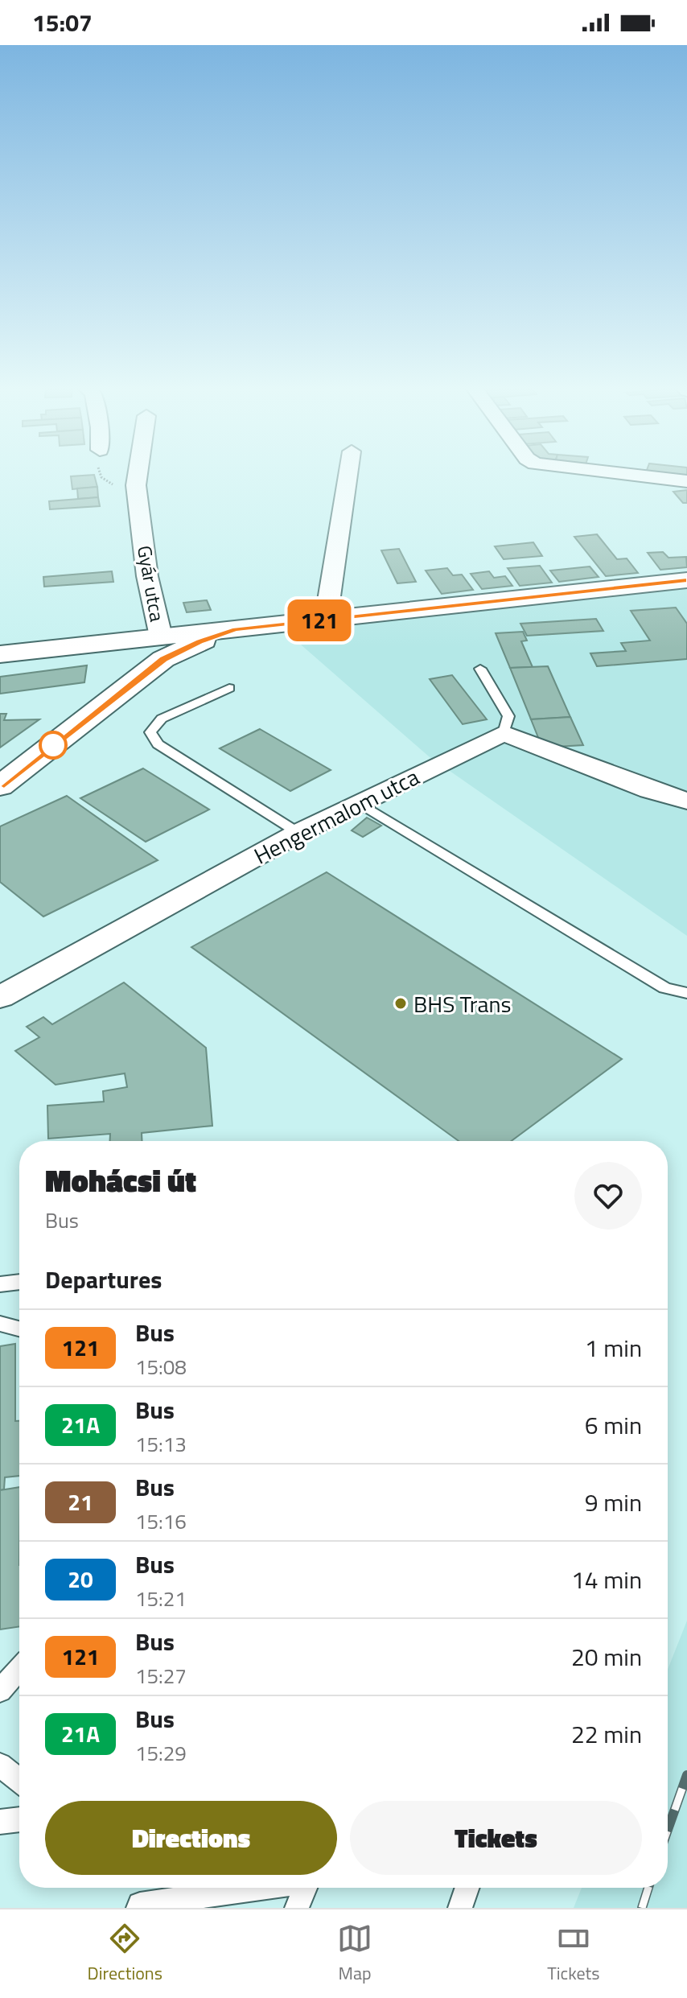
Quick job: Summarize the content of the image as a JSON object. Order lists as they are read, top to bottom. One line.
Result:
{"streets":{"street":["Gyár utca","Hengermalom utca"]},"places":["BHS Trans"],"lines":["bus line 121"],"page":{"status":"15:07","on_map":"121","heading":[["Mohácsi út","Bus"],"Departures"],"list":[{"mark":"121","name":"Bus","note":"15:08","value":"1 min"},{"mark":"21A","name":"Bus","note":"15:13","value":"6 min"},{"mark":"21","name":"Bus","note":"15:16","value":"9 min"},{"mark":"20","name":"Bus","note":"15:21","value":"14 min"},{"mark":"121","name":"Bus","note":"15:27","value":"20 min"},{"mark":"21A","name":"Bus","note":"15:29","value":"22 min"}],"buttons":["Directions","Tickets"],"tabs":["Directions","Map","Tickets"]}}
